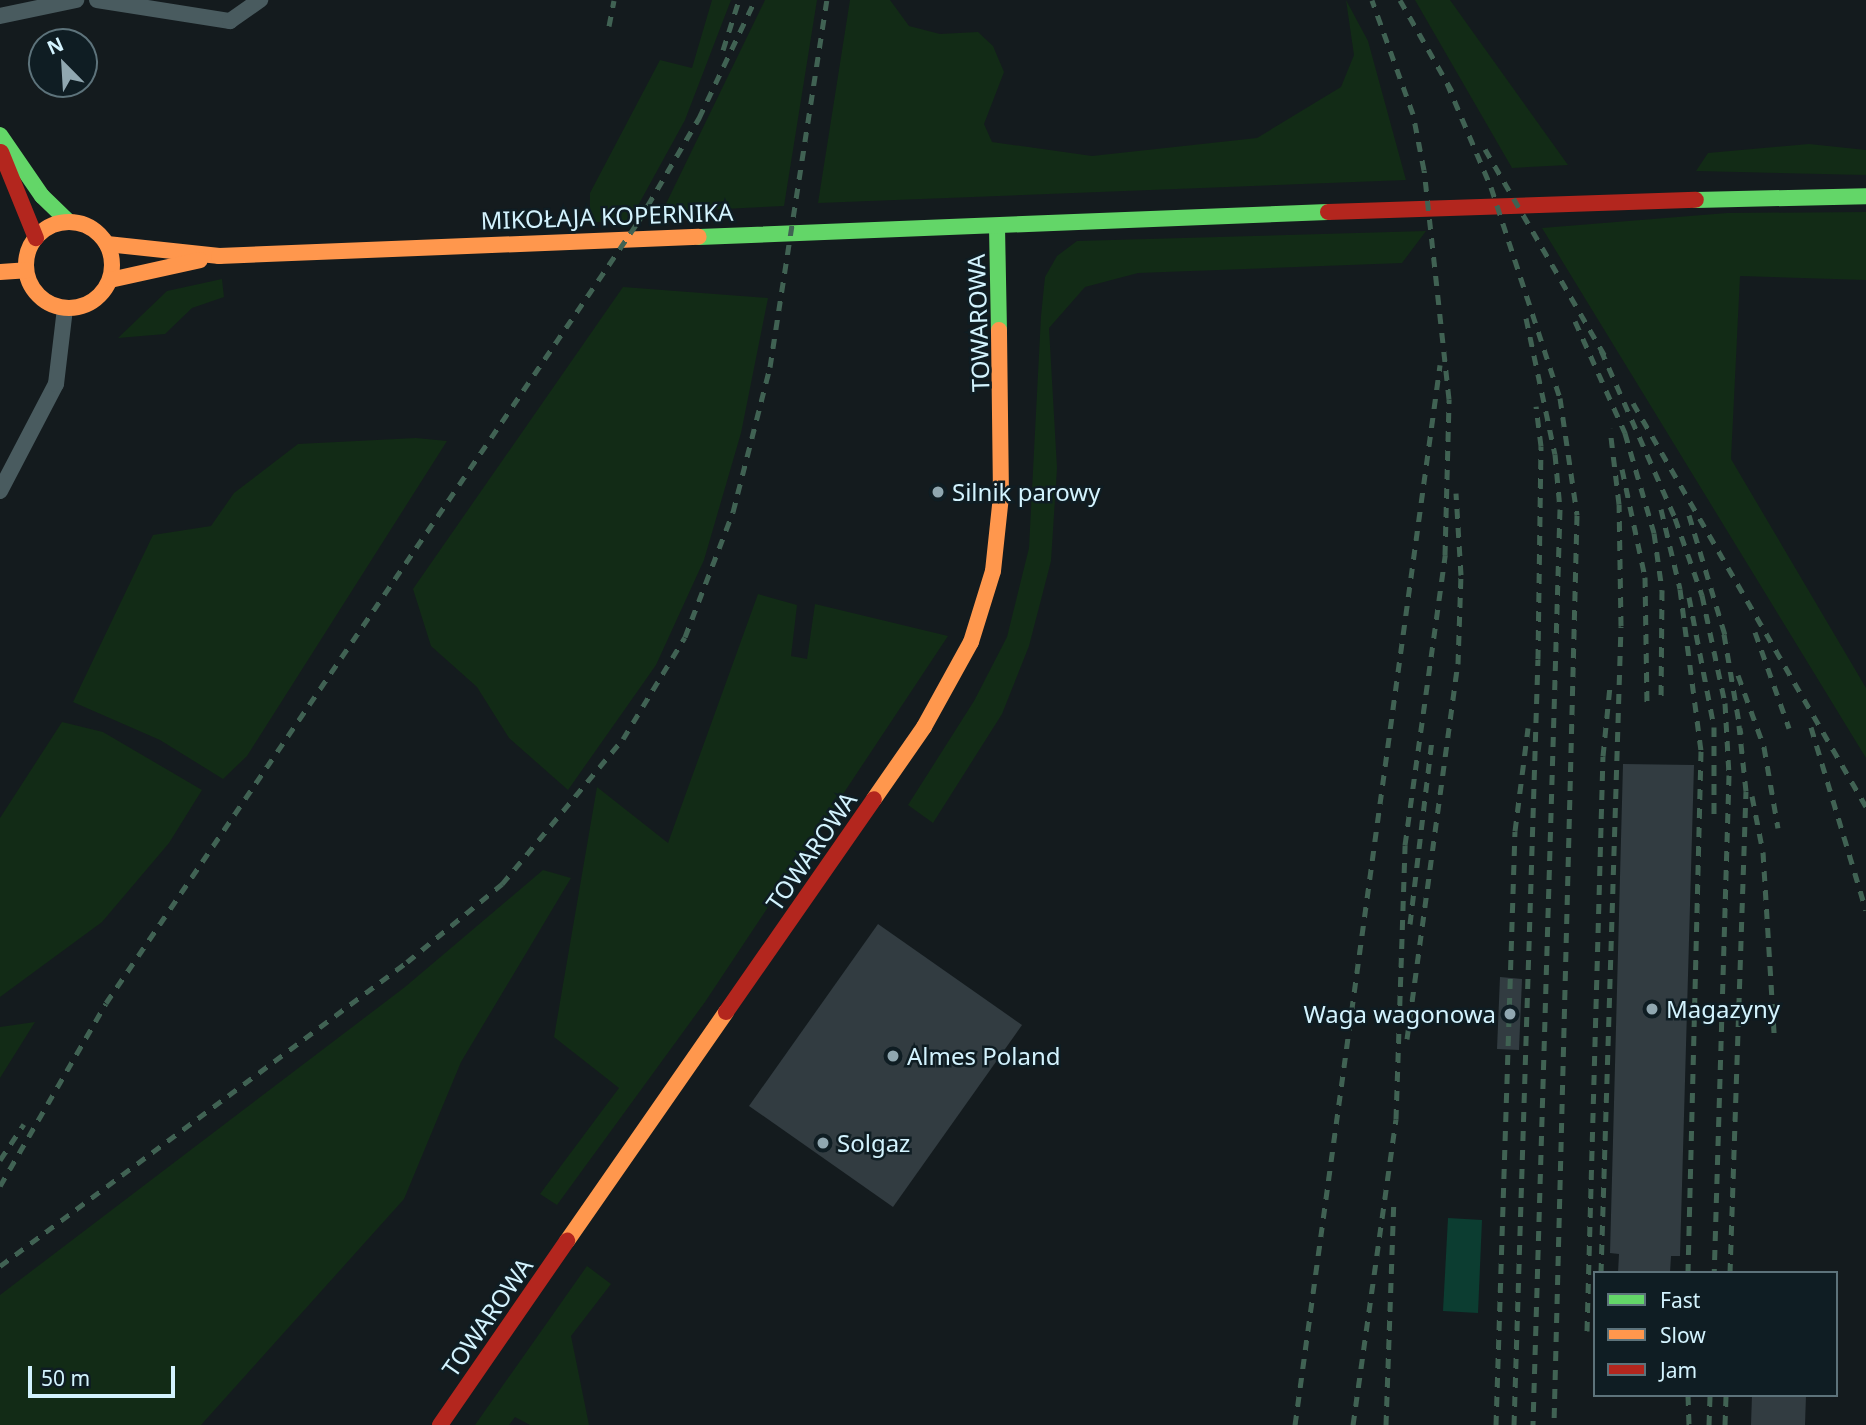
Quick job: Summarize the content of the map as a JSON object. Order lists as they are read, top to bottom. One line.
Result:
{"streets":{"main road":["MIKOŁAJA KOPERNIKA","TOWAROWA"]},"crossings":[["MIKOŁAJA KOPERNIKA","TOWAROWA"]],"places":["Silnik parowy","Magazyny","Waga wagonowa","Almes Poland","Solgaz"],"legend":["Fast","Slow","Jam"],"scale_bar":"50 m","north":"top left"}
